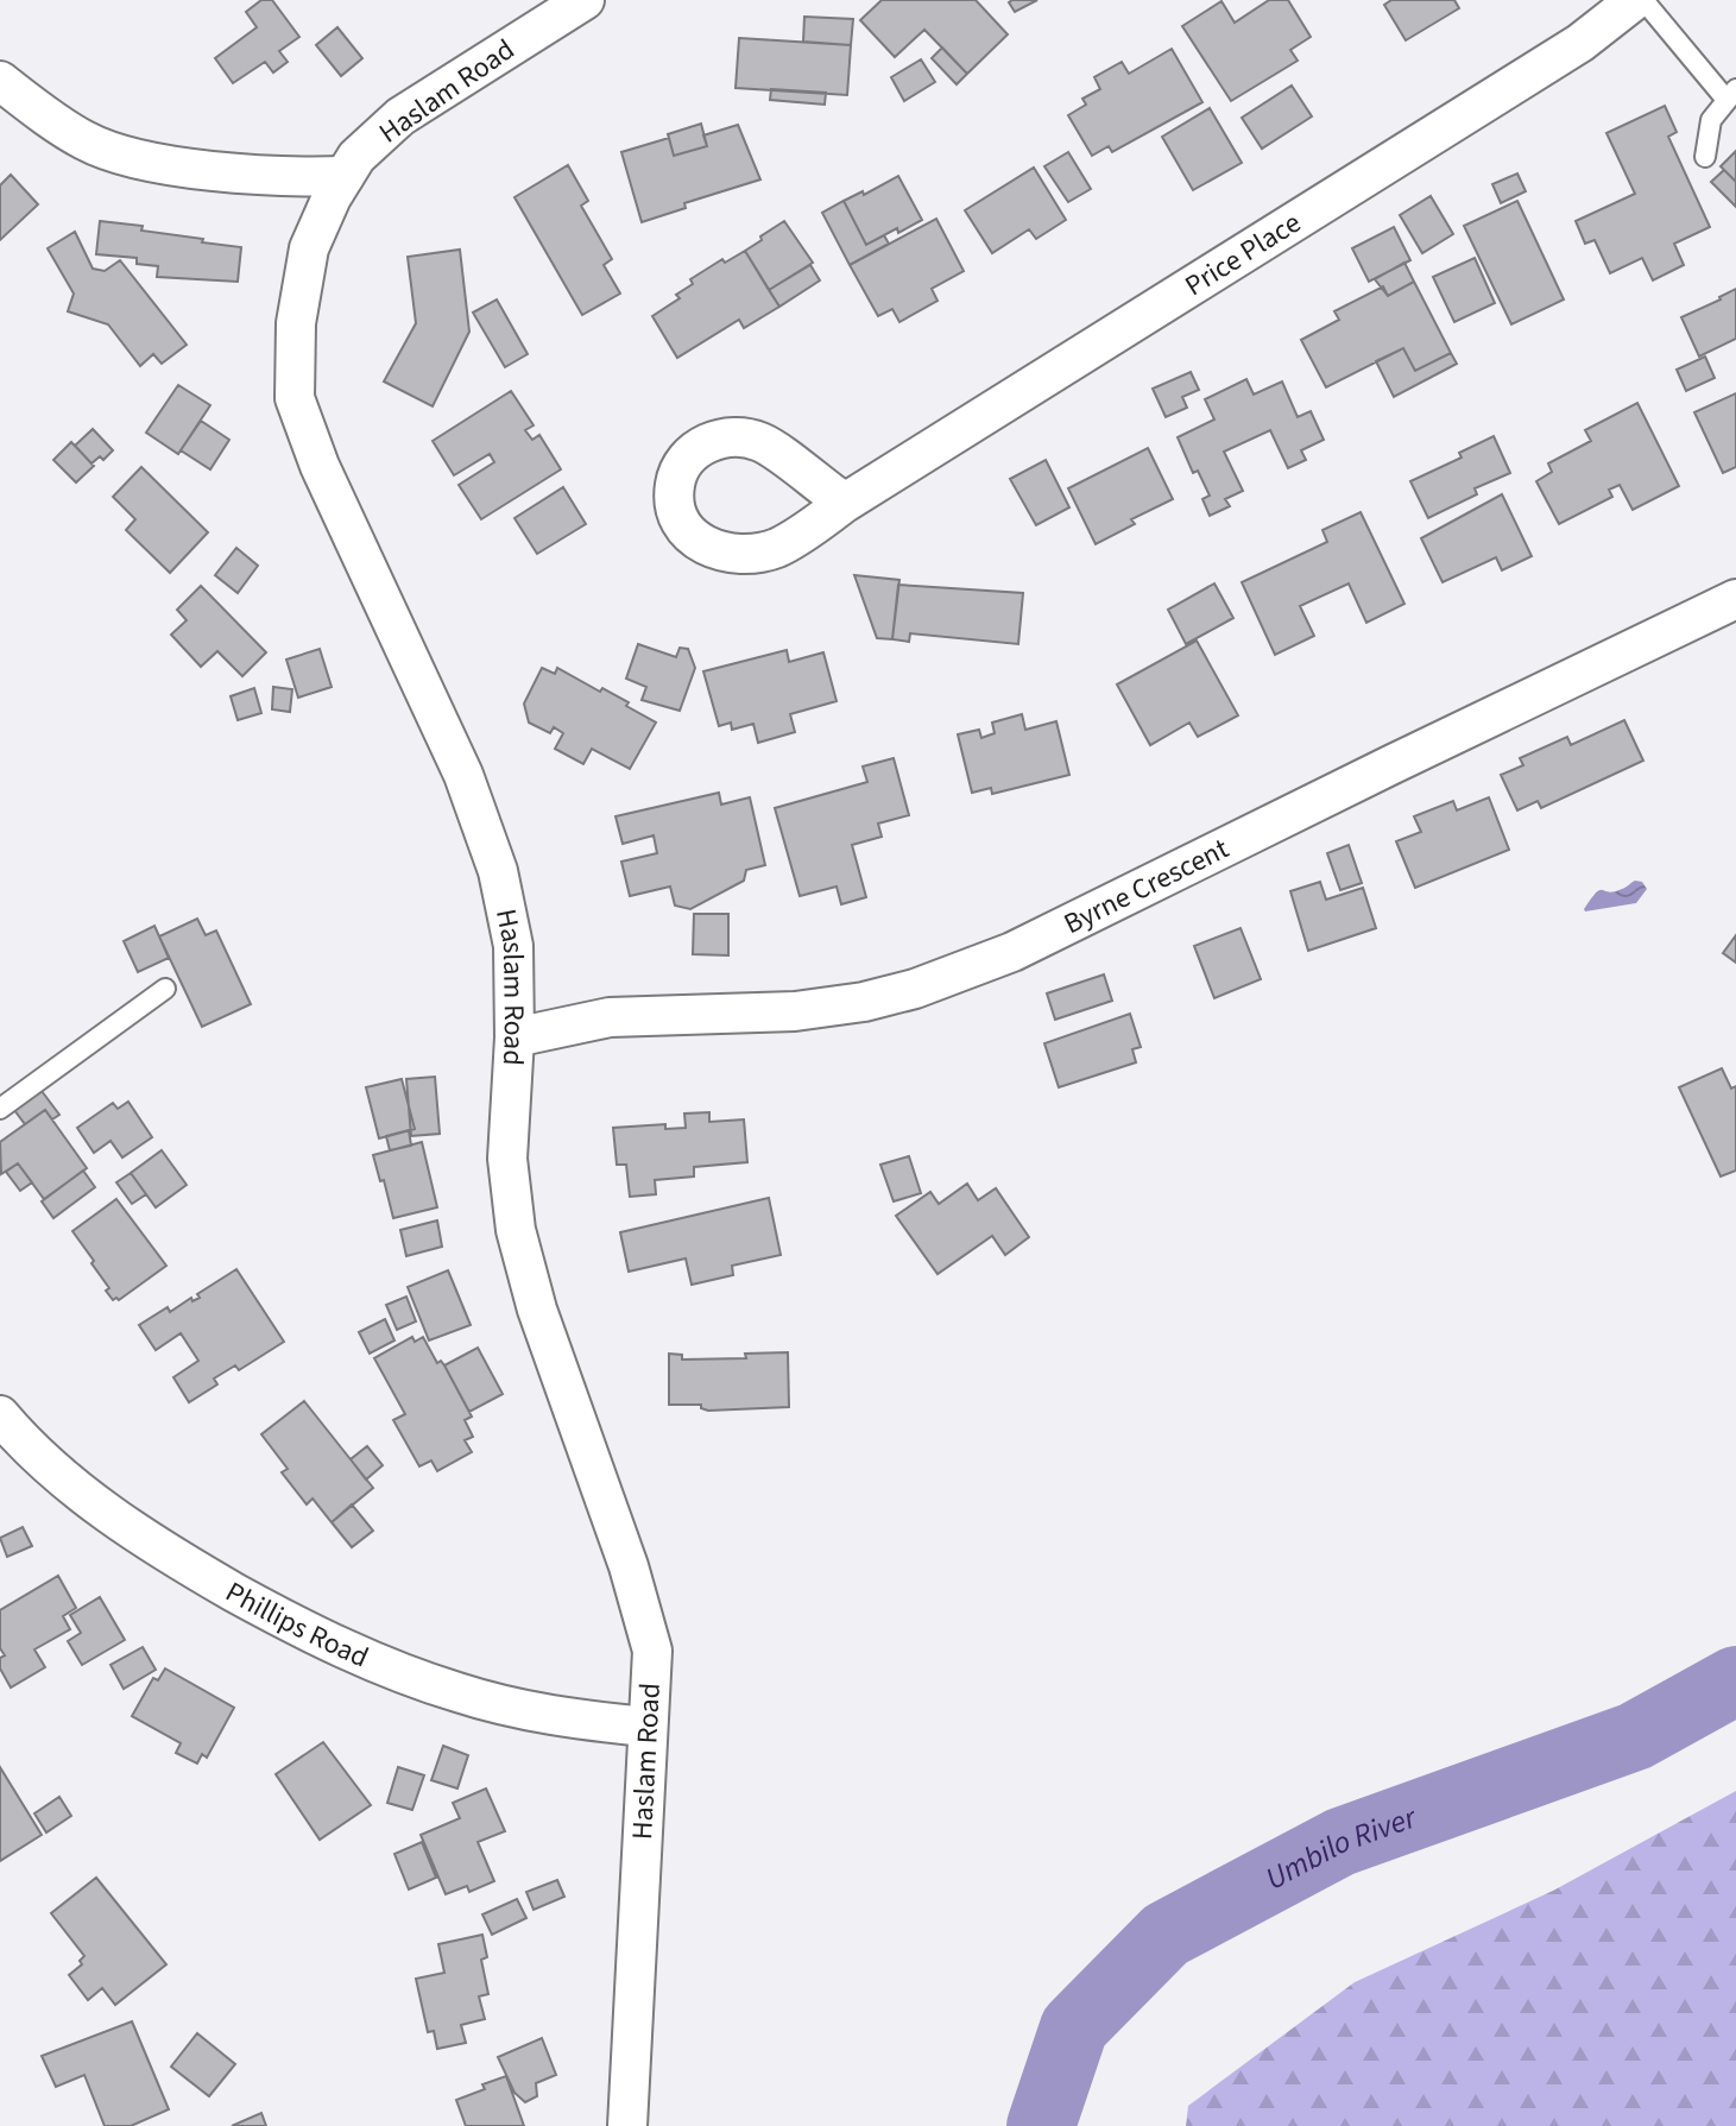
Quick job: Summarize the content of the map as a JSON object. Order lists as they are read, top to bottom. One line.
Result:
{"streets":{"street":["Haslam Road","Price Place","Byrne Crescent","Phillips Road"]},"crossings":[["Haslam Road","Byrne Crescent"],["Haslam Road","Phillips Road"]],"water":["Umbilo River"]}
